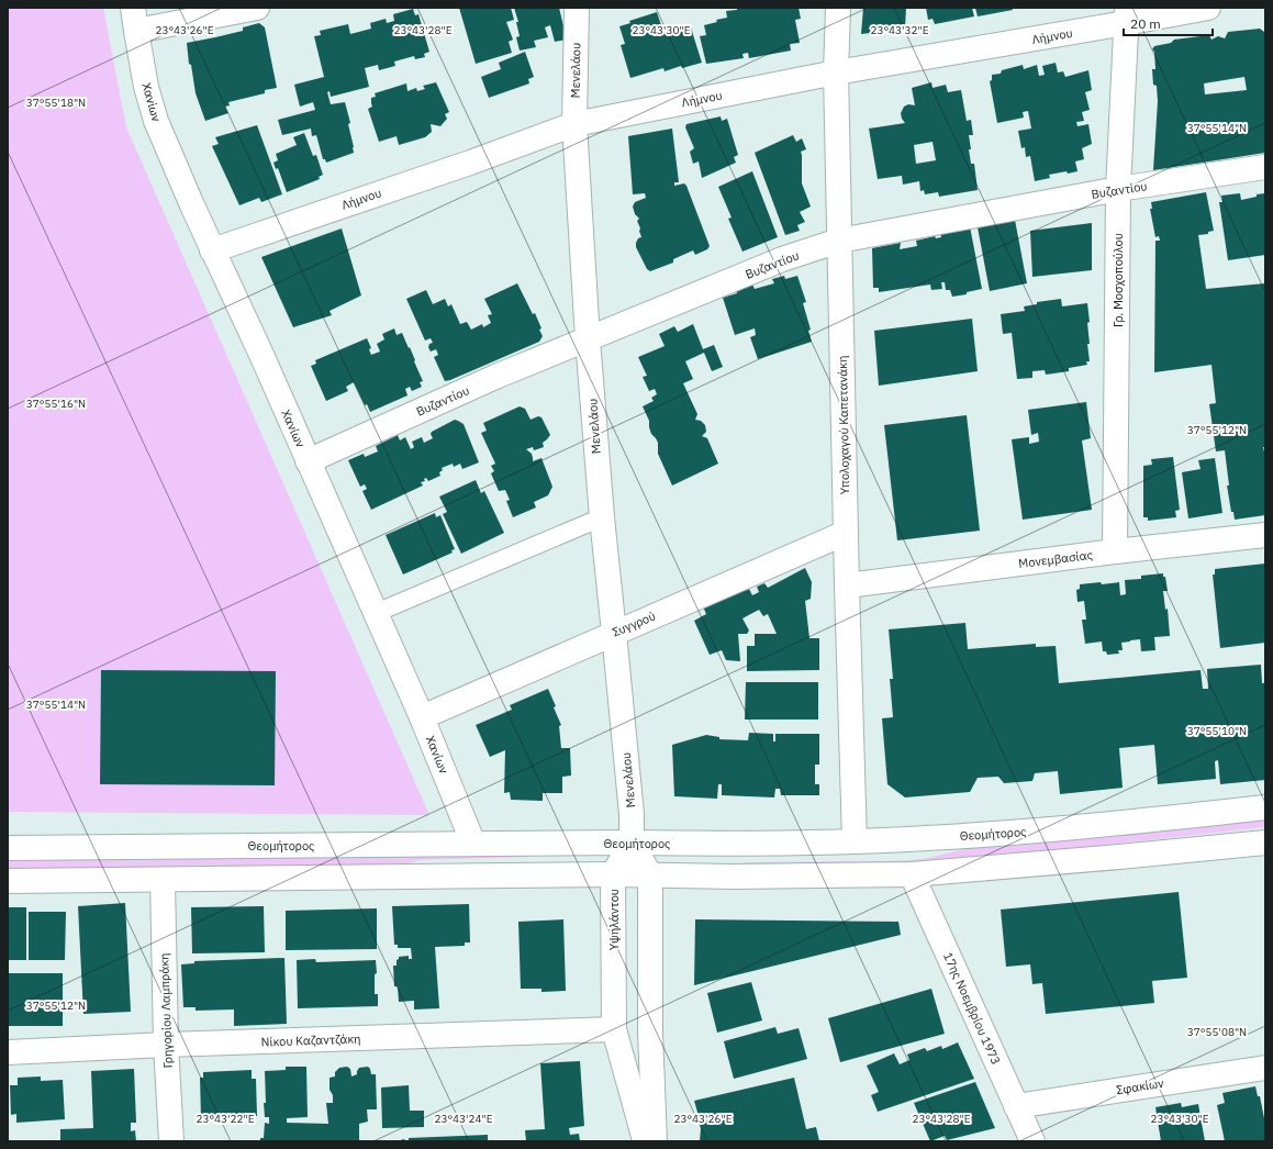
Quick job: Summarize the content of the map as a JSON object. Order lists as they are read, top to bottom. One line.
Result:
{"streets":{"street":["Λήμνου","Μενελάου","Χανίων","Βυζαντίου","Γρ. Μοσχοπούλου","Υπολοχαγού Καπετανάκη","Μονεμβασίας","Συγγρού","Θεομήτορος","Υψηλάντου","17ης Νοεμβρίου 1973","Γρηγορίου Λαμπράκη","Νίκου Καζαντζάκη","Σφακίων"]},"crossings":[["Λήμνου","Μενελάου"],["Λήμνου","Χανίων"],["Λήμνου","Γρ. Μοσχοπούλου"],["Λήμνου","Υπολοχαγού Καπετανάκη"],["Μενελάου","Βυζαντίου"],["Μενελάου","Συγγρού"],["Μενελάου","Θεομήτορος"],["Μενελάου","Υψηλάντου"],["Χανίων","Βυζαντίου"],["Χανίων","Συγγρού"],["Χανίων","Θεομήτορος"],["Βυζαντίου","Γρ. Μοσχοπούλου"],["Βυζαντίου","Υπολοχαγού Καπετανάκη"],["Γρ. Μοσχοπούλου","Μονεμβασίας"],["Υπολοχαγού Καπετανάκη","Μονεμβασίας"],["Υπολοχαγού Καπετανάκη","Συγγρού"],["Υπολοχαγού Καπετανάκη","Θεομήτορος"],["Θεομήτορος","Υψηλάντου"],["Υψηλάντου","Νίκου Καζαντζάκη"],["17ης Νοεμβρίου 1973","Σφακίων"],["Γρηγορίου Λαμπράκη","Νίκου Καζαντζάκη"]],"scale_bar":"20 m","coordinates":["23°43'26\"E","23°43'28\"E","23°43'30\"E","23°43'32\"E","37°55'18\"N","37°55'14\"N","37°55'16\"N","37°55'12\"N","37°55'10\"N","37°55'08\"N","23°43'22\"E","23°43'24\"E"]}
